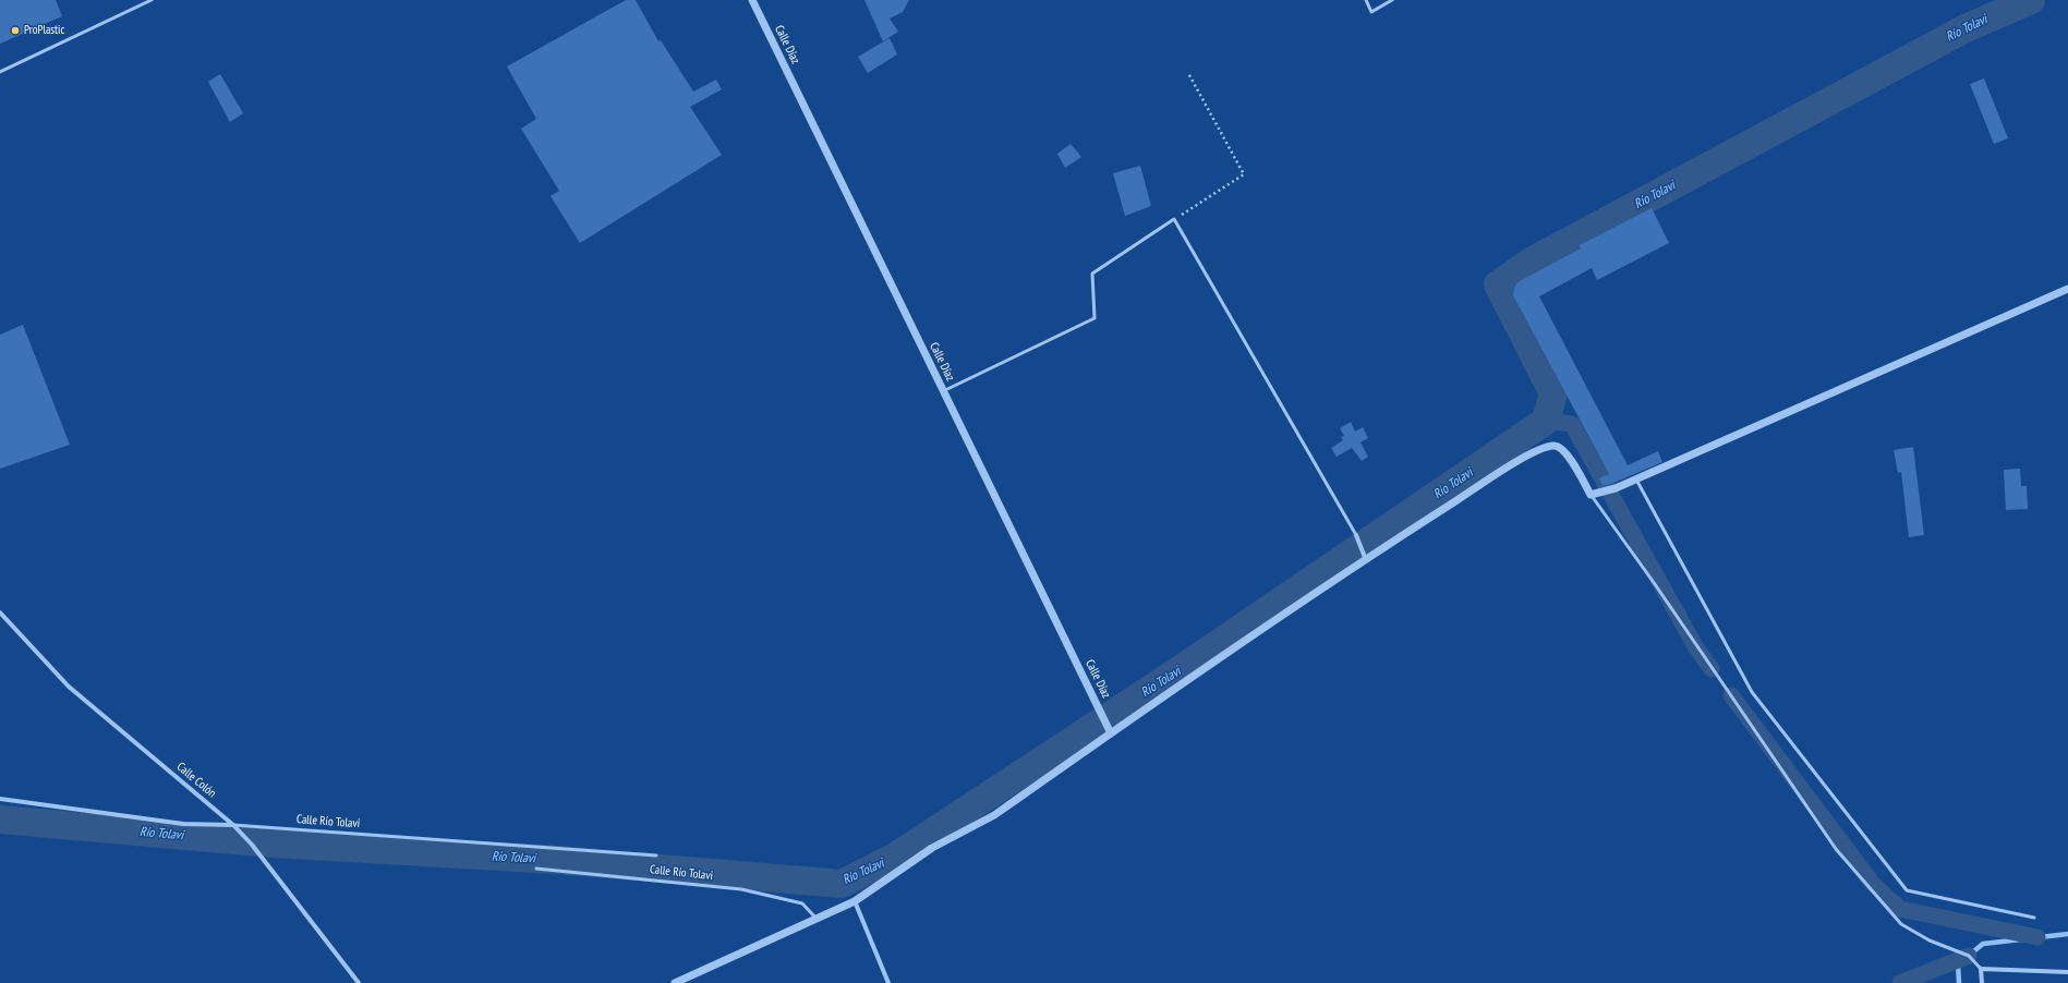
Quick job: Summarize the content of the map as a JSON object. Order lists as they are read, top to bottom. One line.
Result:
{"streets":{"street":["Calle Díaz","Calle Colón","Calle Río Tolavi"]},"crossings":[["Calle Colón","Calle Río Tolavi"]],"water":["Río Tolavi"],"places":["ProPlastic"]}
